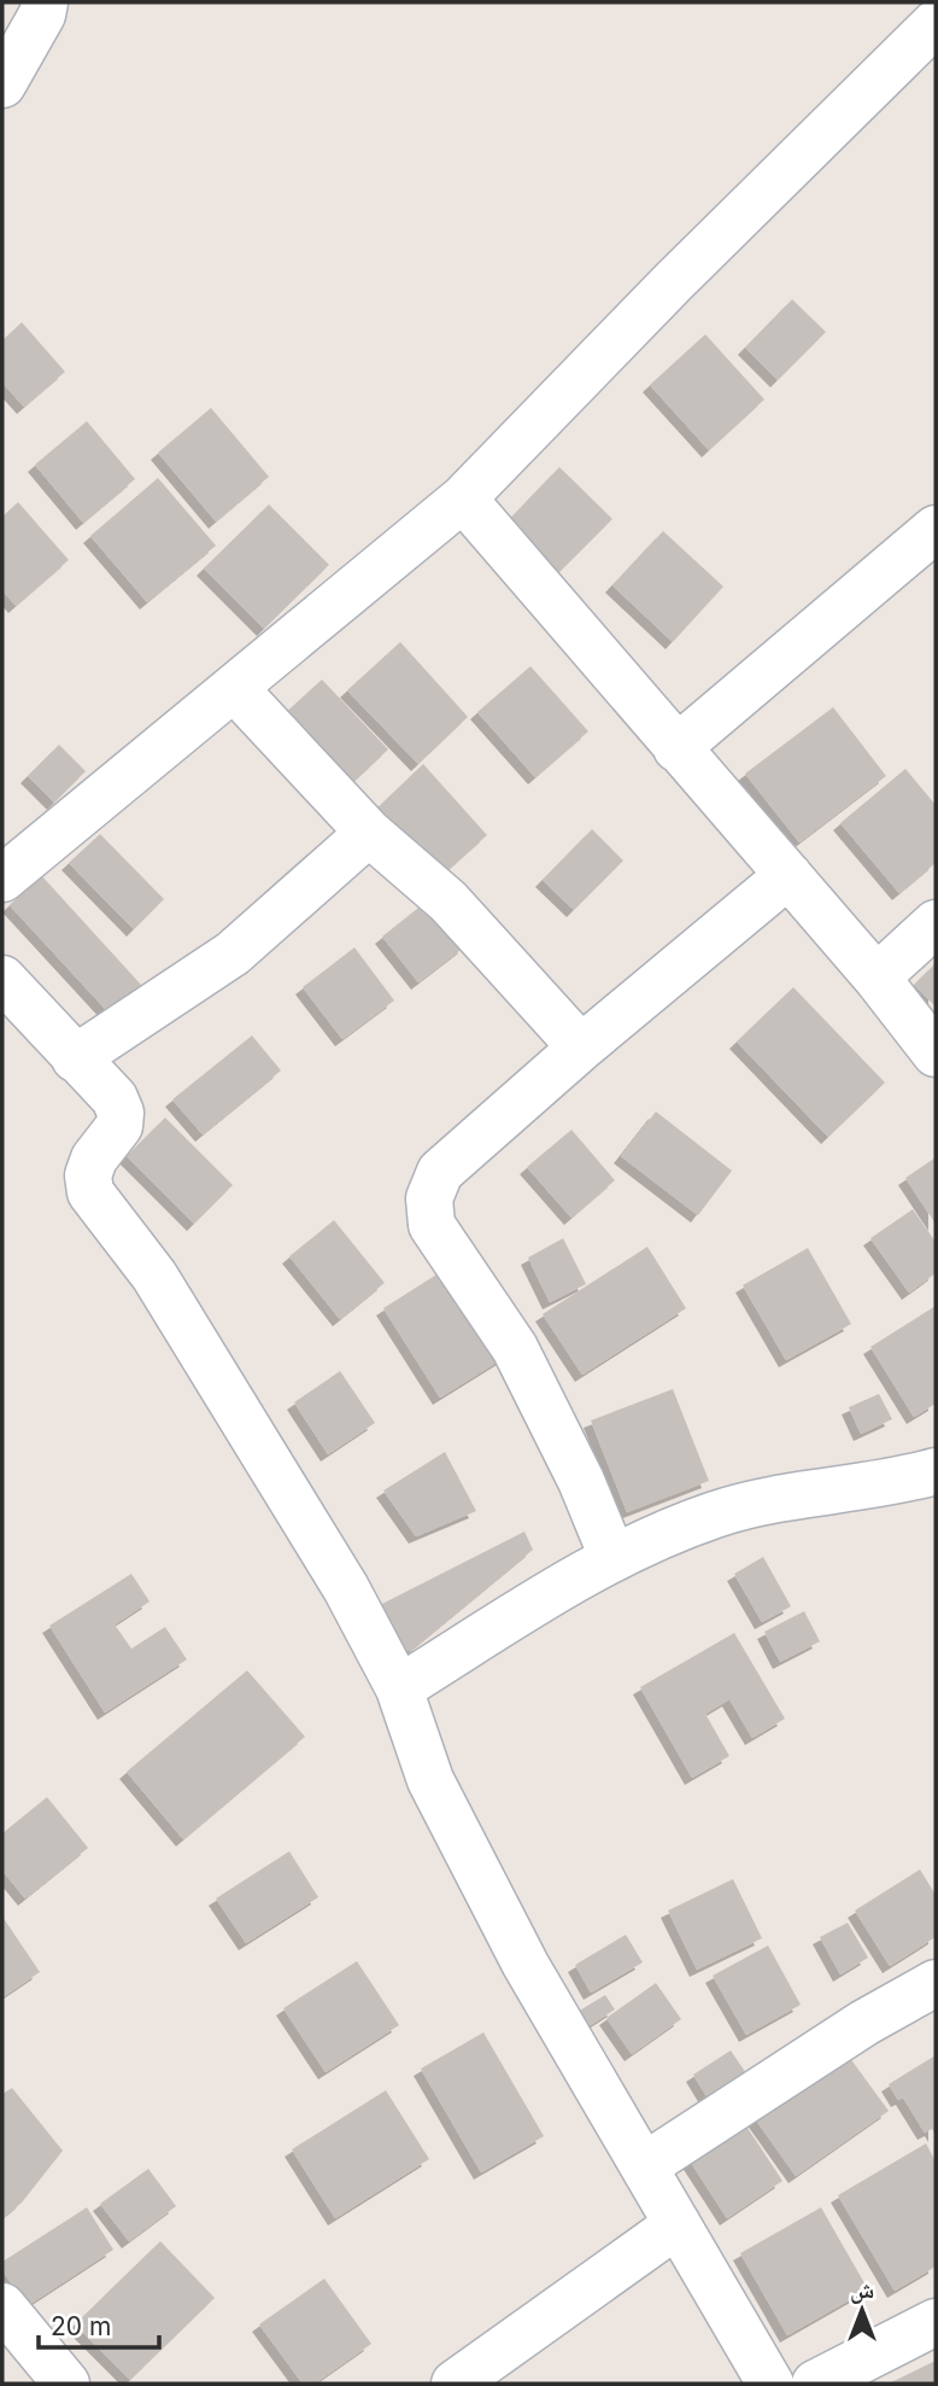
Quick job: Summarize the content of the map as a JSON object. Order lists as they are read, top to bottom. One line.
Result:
{"scale_bar":"20 m","north":"top"}
